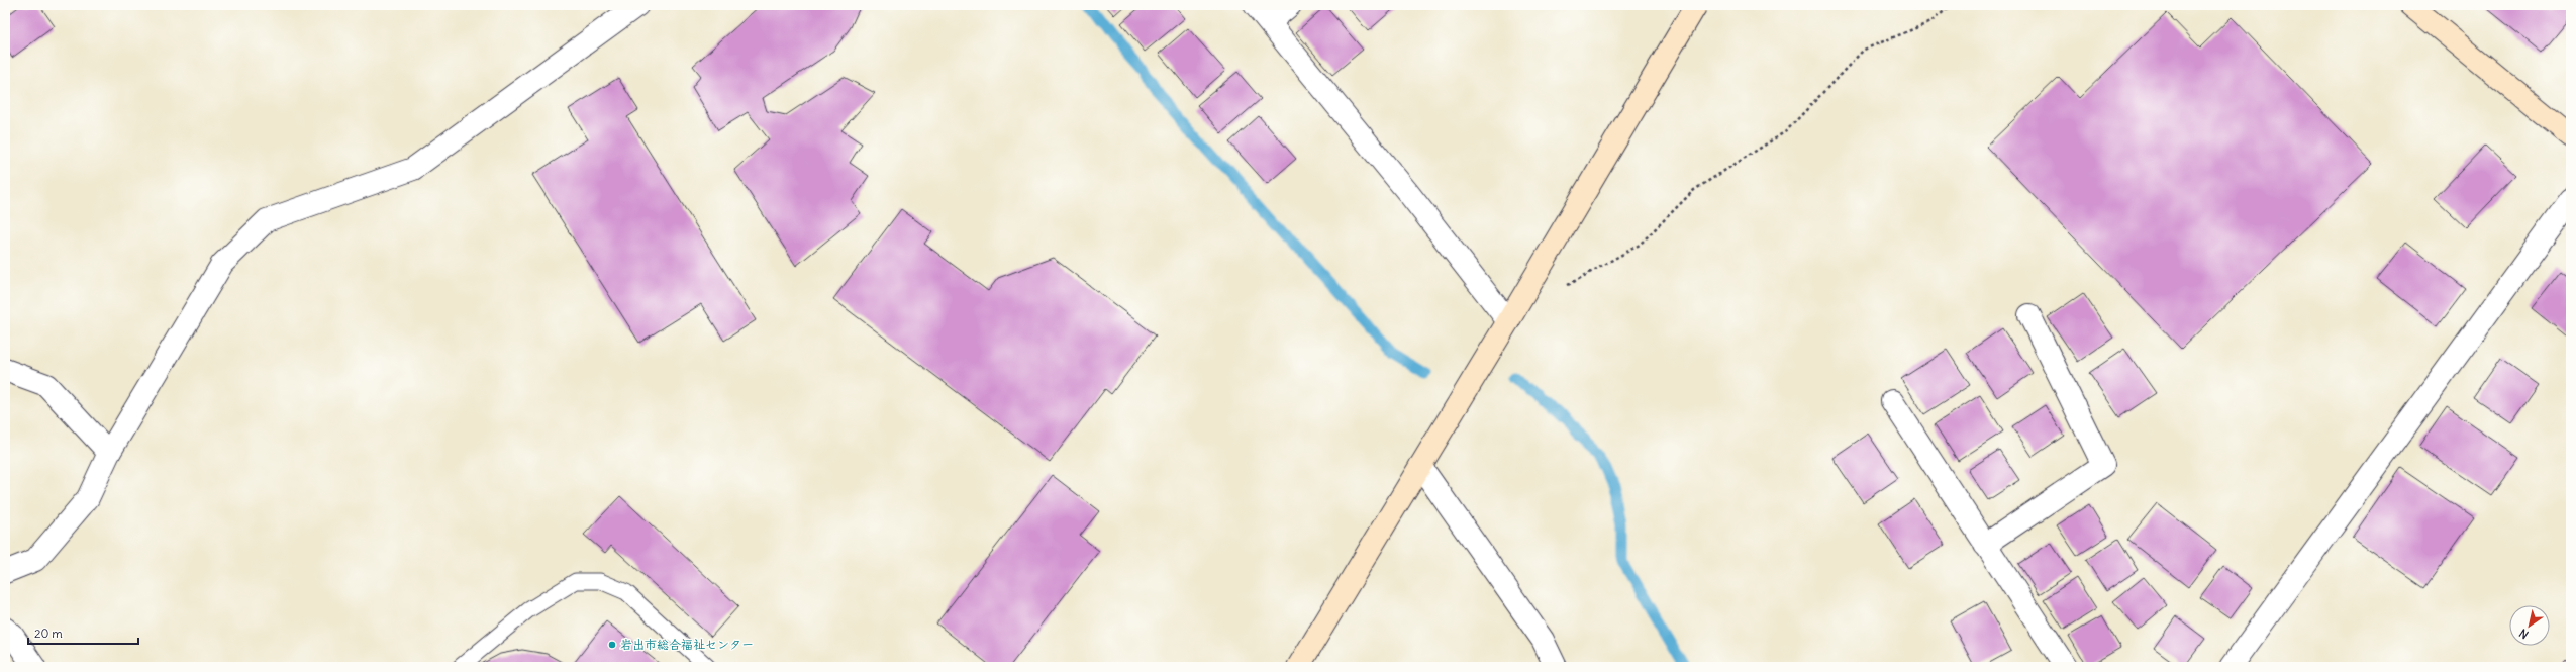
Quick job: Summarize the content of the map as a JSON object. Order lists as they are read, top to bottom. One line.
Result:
{"places":["岩出市総合福祉センター"],"scale_bar":"20 m","north":"bottom left"}
